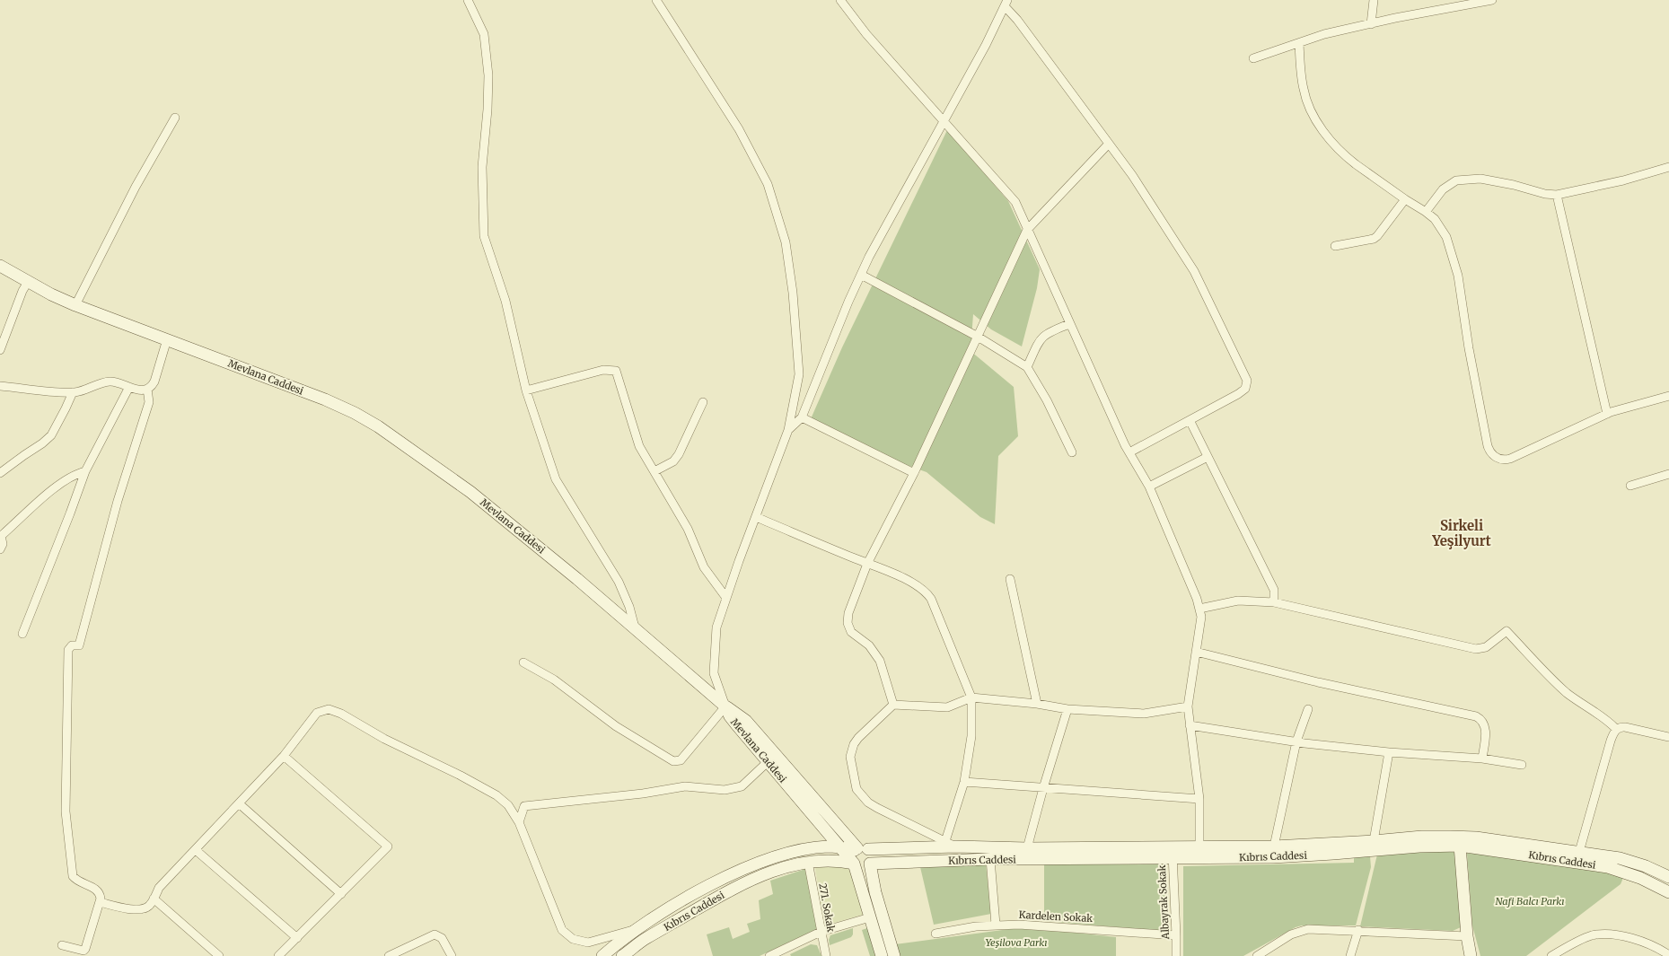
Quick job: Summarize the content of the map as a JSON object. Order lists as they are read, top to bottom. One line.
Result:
{"streets":{"main road":["Mevlana Caddesi","Kıbrıs Caddesi"],"street":["Albayrak Sokak","271. Sokak","Kardelen Sokak"]},"crossings":[["Mevlana Caddesi","Kıbrıs Caddesi"],["Kıbrıs Caddesi","Albayrak Sokak"],["Kıbrıs Caddesi","271. Sokak"],["Albayrak Sokak","Kardelen Sokak"]],"districts":["Sirkeli Yeşilyurt"],"parks":["Nafi Balcı Parkı","Yeşilova Parkı"]}
